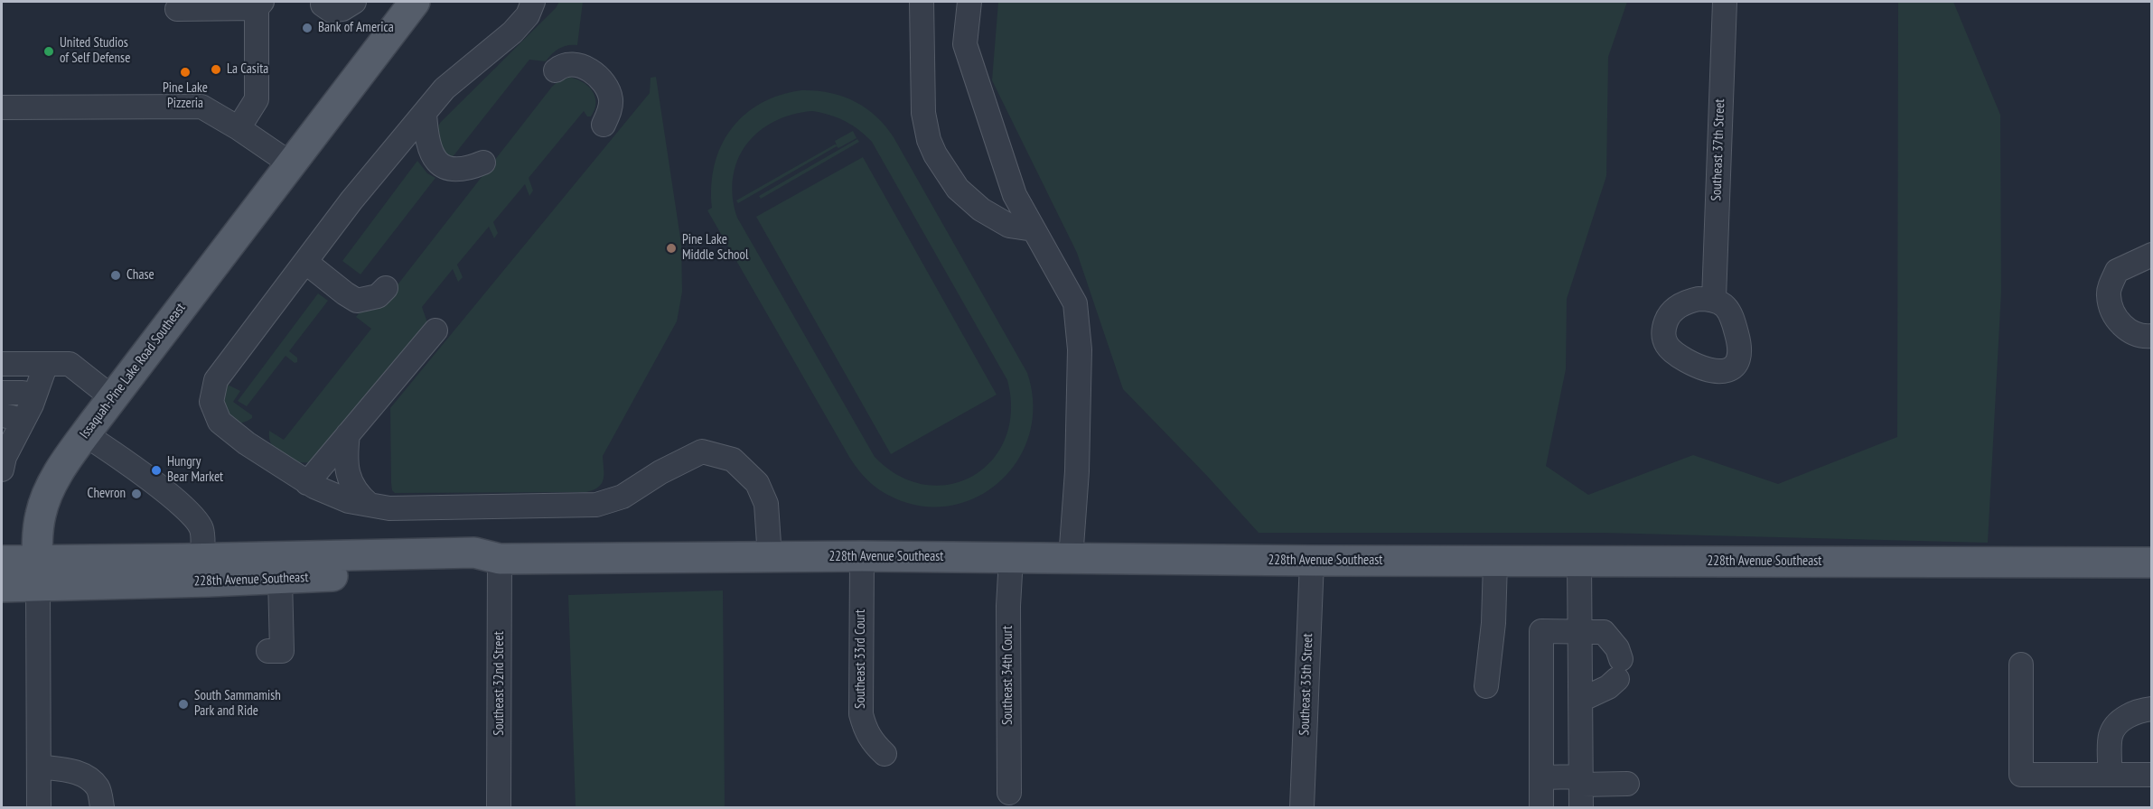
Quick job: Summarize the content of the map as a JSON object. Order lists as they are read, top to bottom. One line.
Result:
{"streets":{"main road":["Issaquah-Pine Lake Road Southeast","228th Avenue Southeast"],"street":["Southeast 37th Street","Southeast 33rd Court","Southeast 34th Court","Southeast 32nd Street","Southeast 35th Street"]},"crossings":[["Issaquah-Pine Lake Road Southeast","228th Avenue Southeast"],["228th Avenue Southeast","Southeast 33rd Court"],["228th Avenue Southeast","Southeast 34th Court"],["228th Avenue Southeast","Southeast 32nd Street"],["228th Avenue Southeast","Southeast 35th Street"]],"places":["Bank of America","United Studios of Self Defense","La Casita","Pine Lake Pizzeria","Pine Lake Middle School","Chase","Hungry Bear Market","Chevron","South Sammamish Park and Ride"]}
